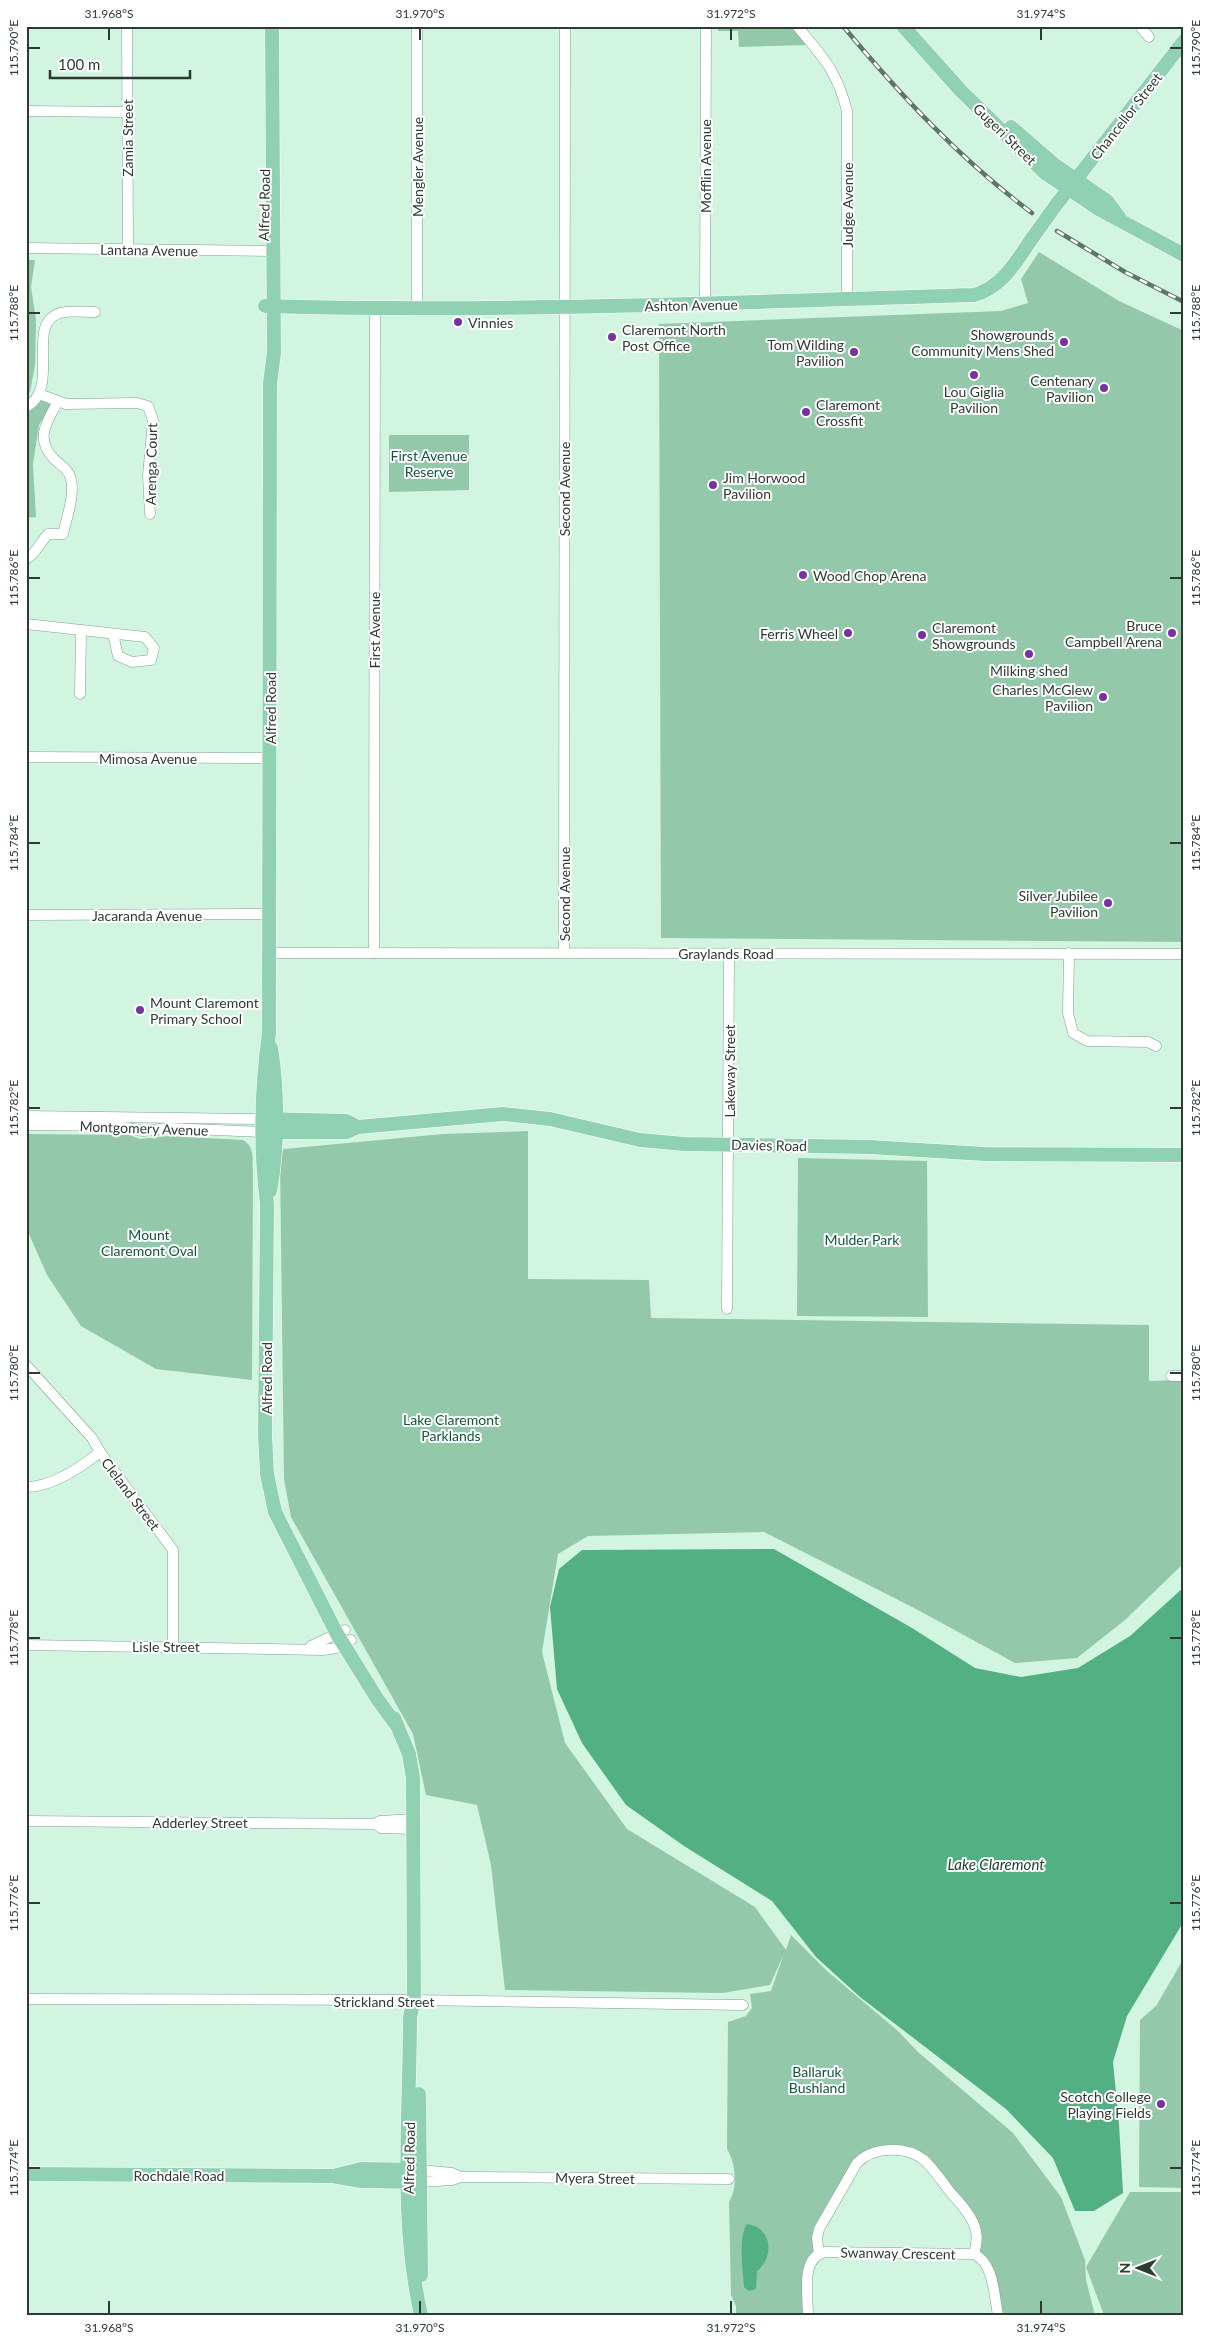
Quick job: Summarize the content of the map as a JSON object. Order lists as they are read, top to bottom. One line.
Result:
{"streets":{"main road":["Chancellor Street","Gugeri Street","Alfred Road","Ashton Avenue","Davies Road","Rochdale Road"],"street":["Zamia Street","Mofflin Avenue","Mengler Avenue","Judge Avenue","Lantana Avenue","Arenga Court","Second Avenue","First Avenue","Mimosa Avenue","Jacaranda Avenue","Graylands Road","Lakeway Street","Montgomery Avenue","Cleland Street","Lisle Street","Adderley Street","Strickland Street","Myera Street","Swanway Crescent"]},"crossings":[["Chancellor Street","Gugeri Street"],["Chancellor Street","Ashton Avenue"],["Gugeri Street","Ashton Avenue"],["Zamia Street","Lantana Avenue"],["Mofflin Avenue","Ashton Avenue"],["Mengler Avenue","Ashton Avenue"],["Alfred Road","Lantana Avenue"],["Alfred Road","Ashton Avenue"],["Alfred Road","Mimosa Avenue"],["Alfred Road","Jacaranda Avenue"],["Alfred Road","Graylands Road"],["Alfred Road","Montgomery Avenue"],["Alfred Road","Davies Road"],["Alfred Road","Lisle Street"],["Alfred Road","Adderley Street"],["Alfred Road","Strickland Street"],["Alfred Road","Rochdale Road"],["Alfred Road","Myera Street"],["Judge Avenue","Ashton Avenue"],["Ashton Avenue","Second Avenue"],["Ashton Avenue","First Avenue"],["Second Avenue","Graylands Road"],["First Avenue","Graylands Road"],["Graylands Road","Lakeway Street"],["Lakeway Street","Davies Road"],["Montgomery Avenue","Davies Road"],["Cleland Street","Lisle Street"],["Rochdale Road","Myera Street"]],"water":["Lake Claremont"],"parks":["First Avenue Reserve","Mount Claremont Oval","Mulder Park","Lake Claremont Parklands","Ballaruk Bushland"],"places":["Vinnies","Claremont North Post Office","Showgrounds Community Mens Shed","Tom Wilding Pavilion","Lou Giglia Pavilion","Centenary Pavilion","Claremont Crossfit","Jim Horwood Pavilion","Wood Chop Arena","Ferris Wheel","Bruce Campbell Arena","Claremont Showgrounds","Milking shed","Charles McGlew Pavilion","Silver Jubilee Pavilion","Mount Claremont Primary School","Scotch College Playing Fields"],"scale_bar":"100 m","north":"left","coordinates":["31.968°S","31.970°S","31.972°S","31.974°S","115.790°E","115.788°E","115.786°E","115.784°E","115.782°E","115.780°E","115.778°E","115.776°E","115.774°E"]}
